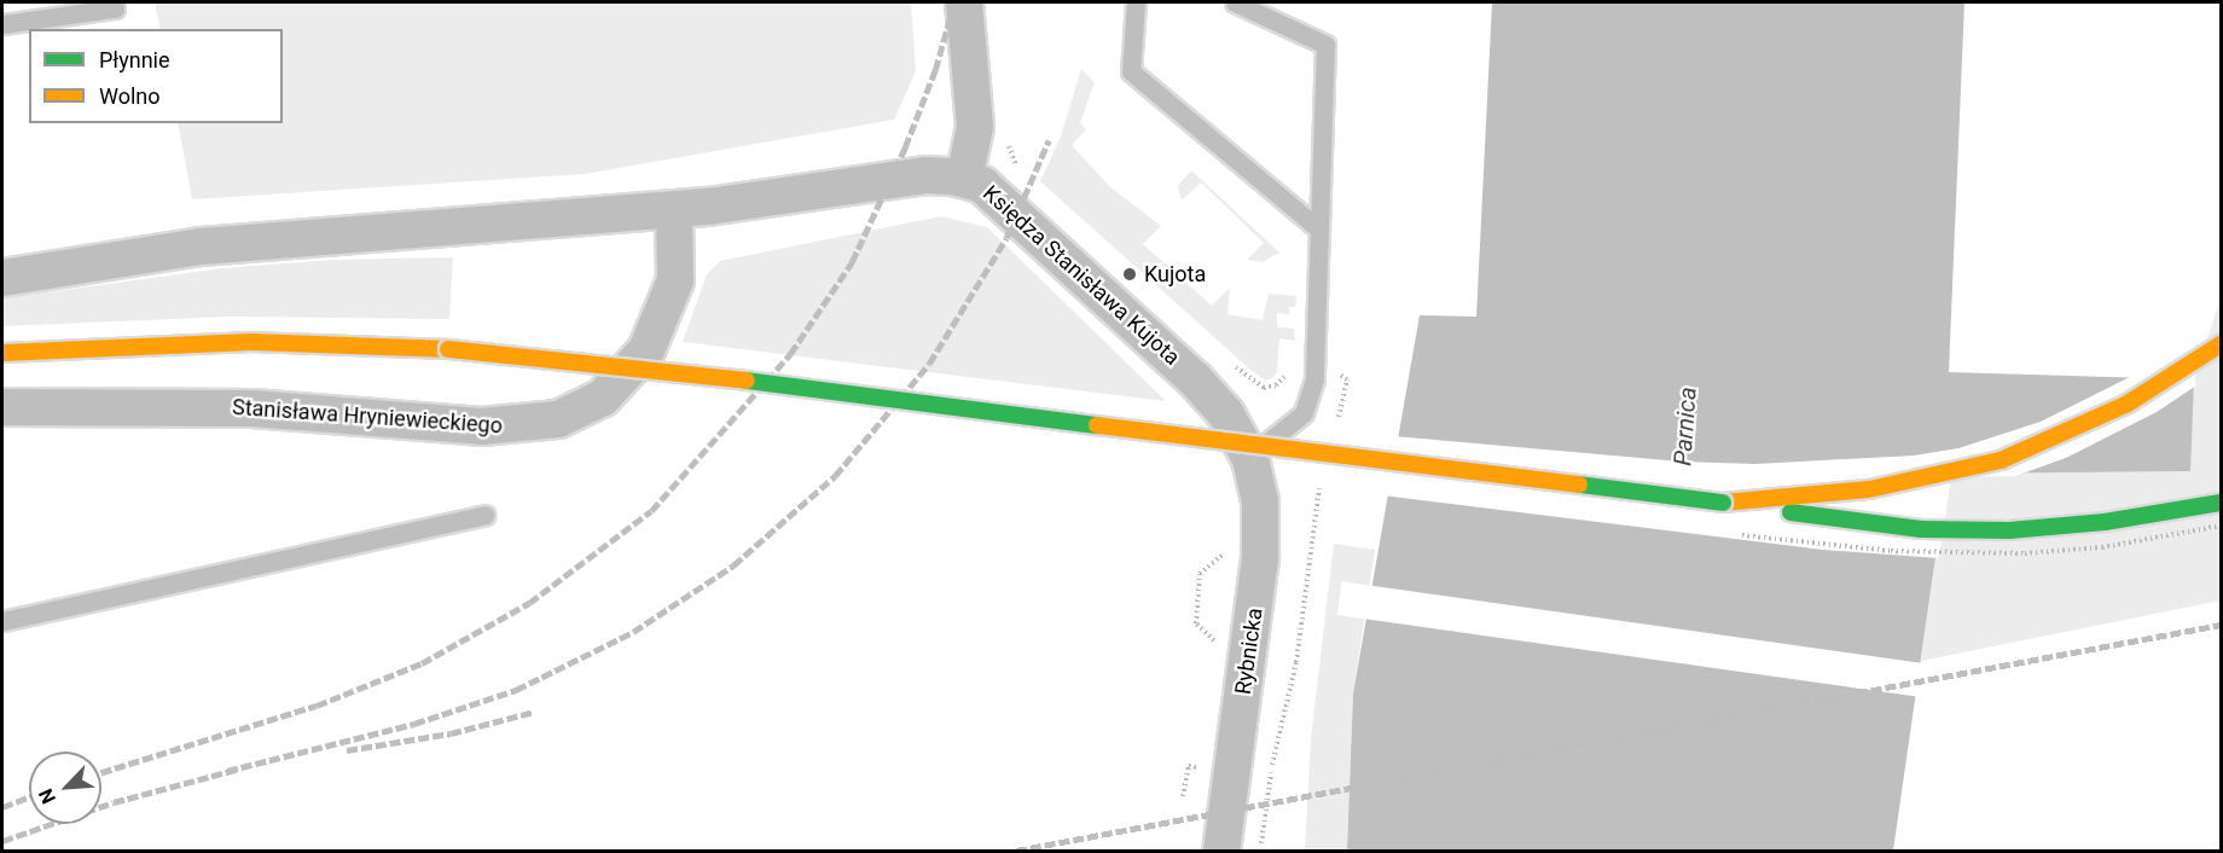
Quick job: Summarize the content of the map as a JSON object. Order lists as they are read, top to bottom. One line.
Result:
{"streets":{"street":["Księdza Stanisława Kujota","Stanisława Hryniewieckiego","Rybnicka"]},"crossings":[["Księdza Stanisława Kujota","Rybnicka"]],"water":["Parnica"],"places":["Kujota"],"legend":["Płynnie","Wolno"],"north":"bottom left"}
